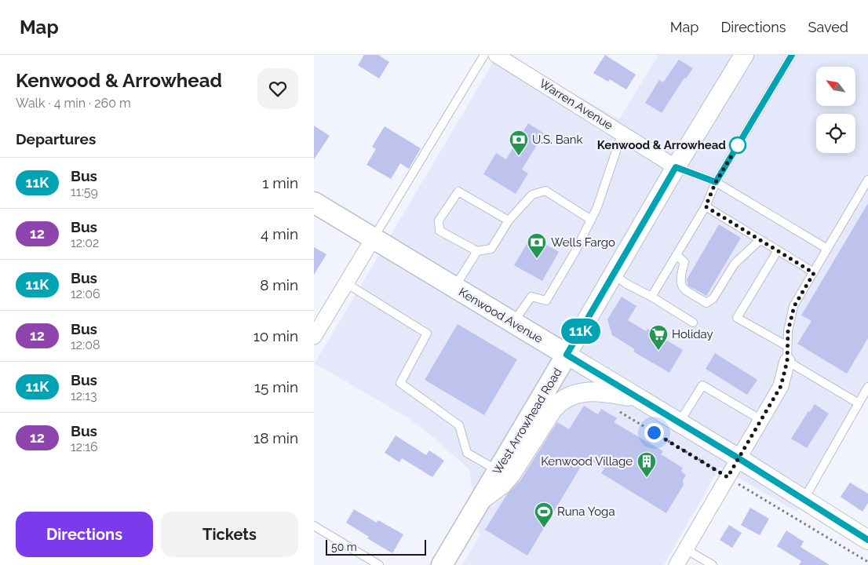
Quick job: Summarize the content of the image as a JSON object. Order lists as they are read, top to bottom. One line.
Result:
{"streets":{"main road":["Kenwood Avenue","West Arrowhead Road"],"street":["Warren Avenue"]},"crossings":[["Warren Avenue","West Arrowhead Road"],["Kenwood Avenue","West Arrowhead Road"]],"places":{"other":["Kenwood & Arrowhead"],"bank":["U.S. Bank","Wells Fargo"],"supermarket":["Holiday"],"building":["Kenwood Village"],"sports":["Runa Yoga"]},"lines":["bus line 11K"],"scale_bar":"50 m","north":"top left","page":{"header":"Map","nav":["Map","Directions","Saved"],"heading":[["Kenwood & Arrowhead","Walk · 4 min · 260 m"],"Departures"],"on_map":"11K","list":[{"mark":"11K","name":"Bus","note":"11:59","value":"1 min"},{"mark":"12","name":"Bus","note":"12:02","value":"4 min"},{"mark":"11K","name":"Bus","note":"12:06","value":"8 min"},{"mark":"12","name":"Bus","note":"12:08","value":"10 min"},{"mark":"11K","name":"Bus","note":"12:13","value":"15 min"},{"mark":"12","name":"Bus","note":"12:16","value":"18 min"}],"buttons":["Directions","Tickets"],"scale":"50 m"}}
